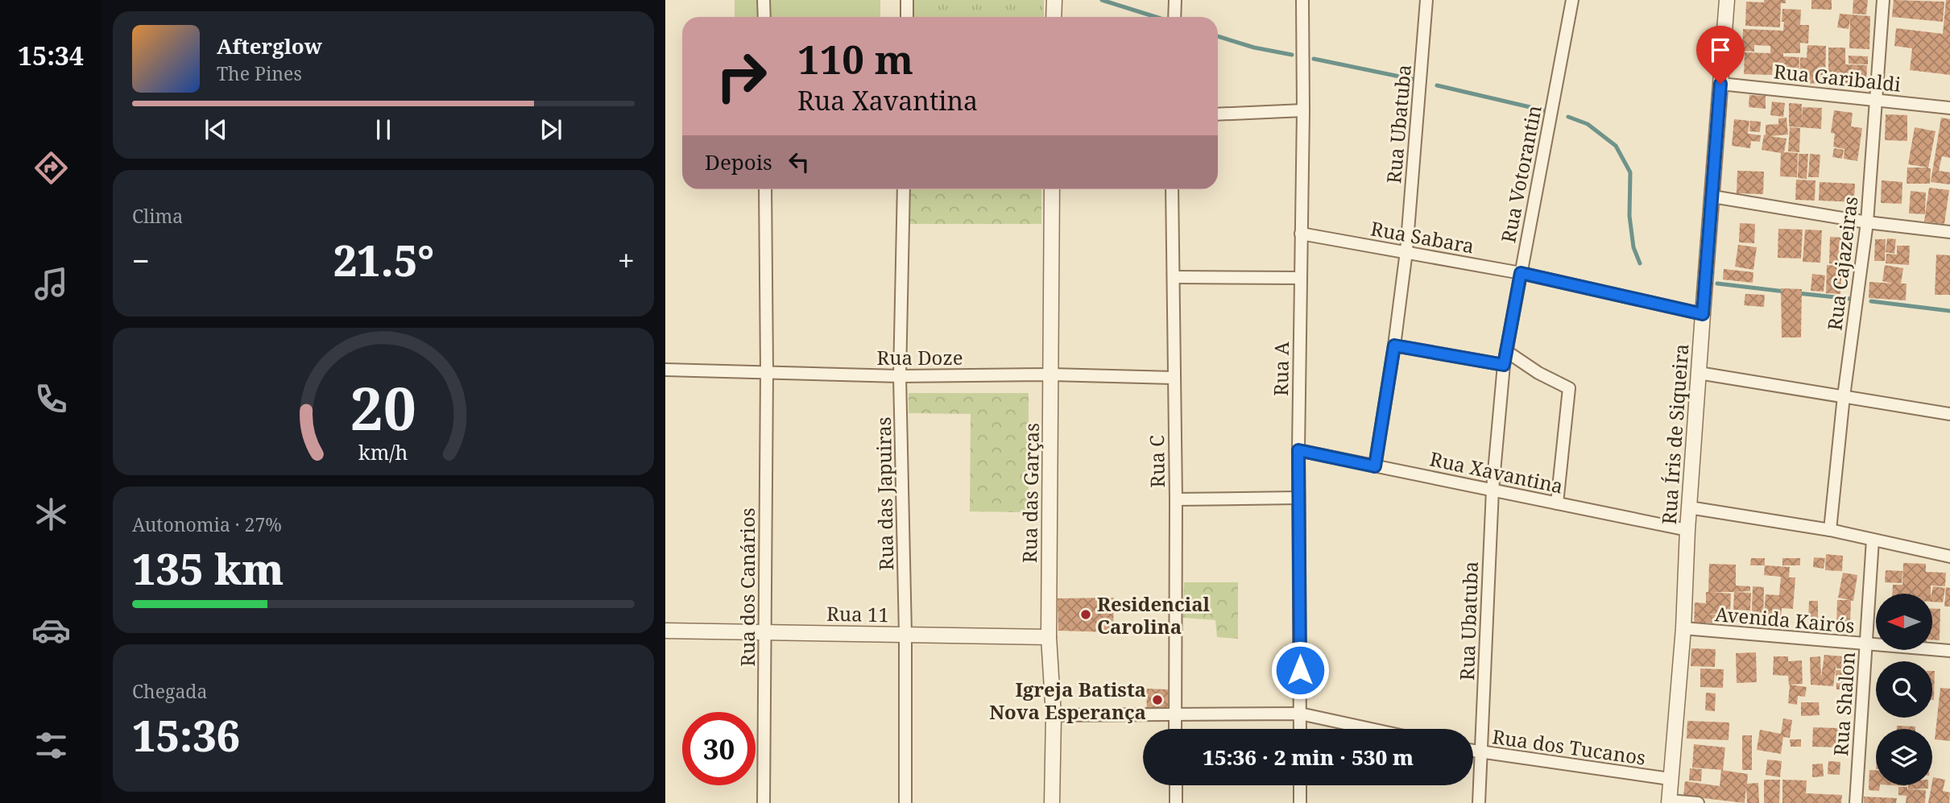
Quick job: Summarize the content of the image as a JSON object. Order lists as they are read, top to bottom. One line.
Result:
{"streets":{"street":["Rua Garibaldi","Rua Ubatuba","Rua Votorantin","Rua Sabara","Rua Cajazeiras","Rua Doze","Rua A","Rua Íris de Siqueira","Rua C","Rua Xavantina","Rua das Garças","Rua das Japuiras","Rua dos Canários","Rua 11","Avenida Kairós","Rua Shalon","Rua dos Tucanos"]},"crossings":[["Rua Garibaldi","Rua Cajazeiras"],["Rua Garibaldi","Rua Íris de Siqueira"],["Rua Ubatuba","Rua Votorantin"],["Rua Ubatuba","Rua Sabara"],["Rua Ubatuba","Rua Xavantina"],["Rua Ubatuba","Rua dos Tucanos"],["Rua Votorantin","Rua Sabara"],["Rua Votorantin","Rua Xavantina"],["Rua Sabara","Rua A"],["Rua Sabara","Rua Íris de Siqueira"],["Rua Doze","Rua C"],["Rua Doze","Rua das Garças"],["Rua Doze","Rua das Japuiras"],["Rua Doze","Rua dos Canários"],["Rua A","Rua Xavantina"],["Rua Íris de Siqueira","Rua Xavantina"],["Rua Íris de Siqueira","Avenida Kairós"],["Rua Íris de Siqueira","Rua dos Tucanos"],["Rua das Garças","Rua 11"],["Rua das Japuiras","Rua 11"],["Rua dos Canários","Rua 11"],["Avenida Kairós","Rua Shalon"]],"places":["Residencial Carolina","Igreja Batista Nova Esperança"],"north":"left","page":{"tabs":"15:34","turn":["110 m","Rua Xavantina"],"song":["Afterglow","The Pines"],"then":"Depois","tile":["Clima",["Autonomia · 27%","135 km"],["Chegada","15:36"]],"heat":["−","21.5°","+"],"limit":"30","trip":"15:36 · 2 min · 530 m","gauge":["20","km/h"]}}
